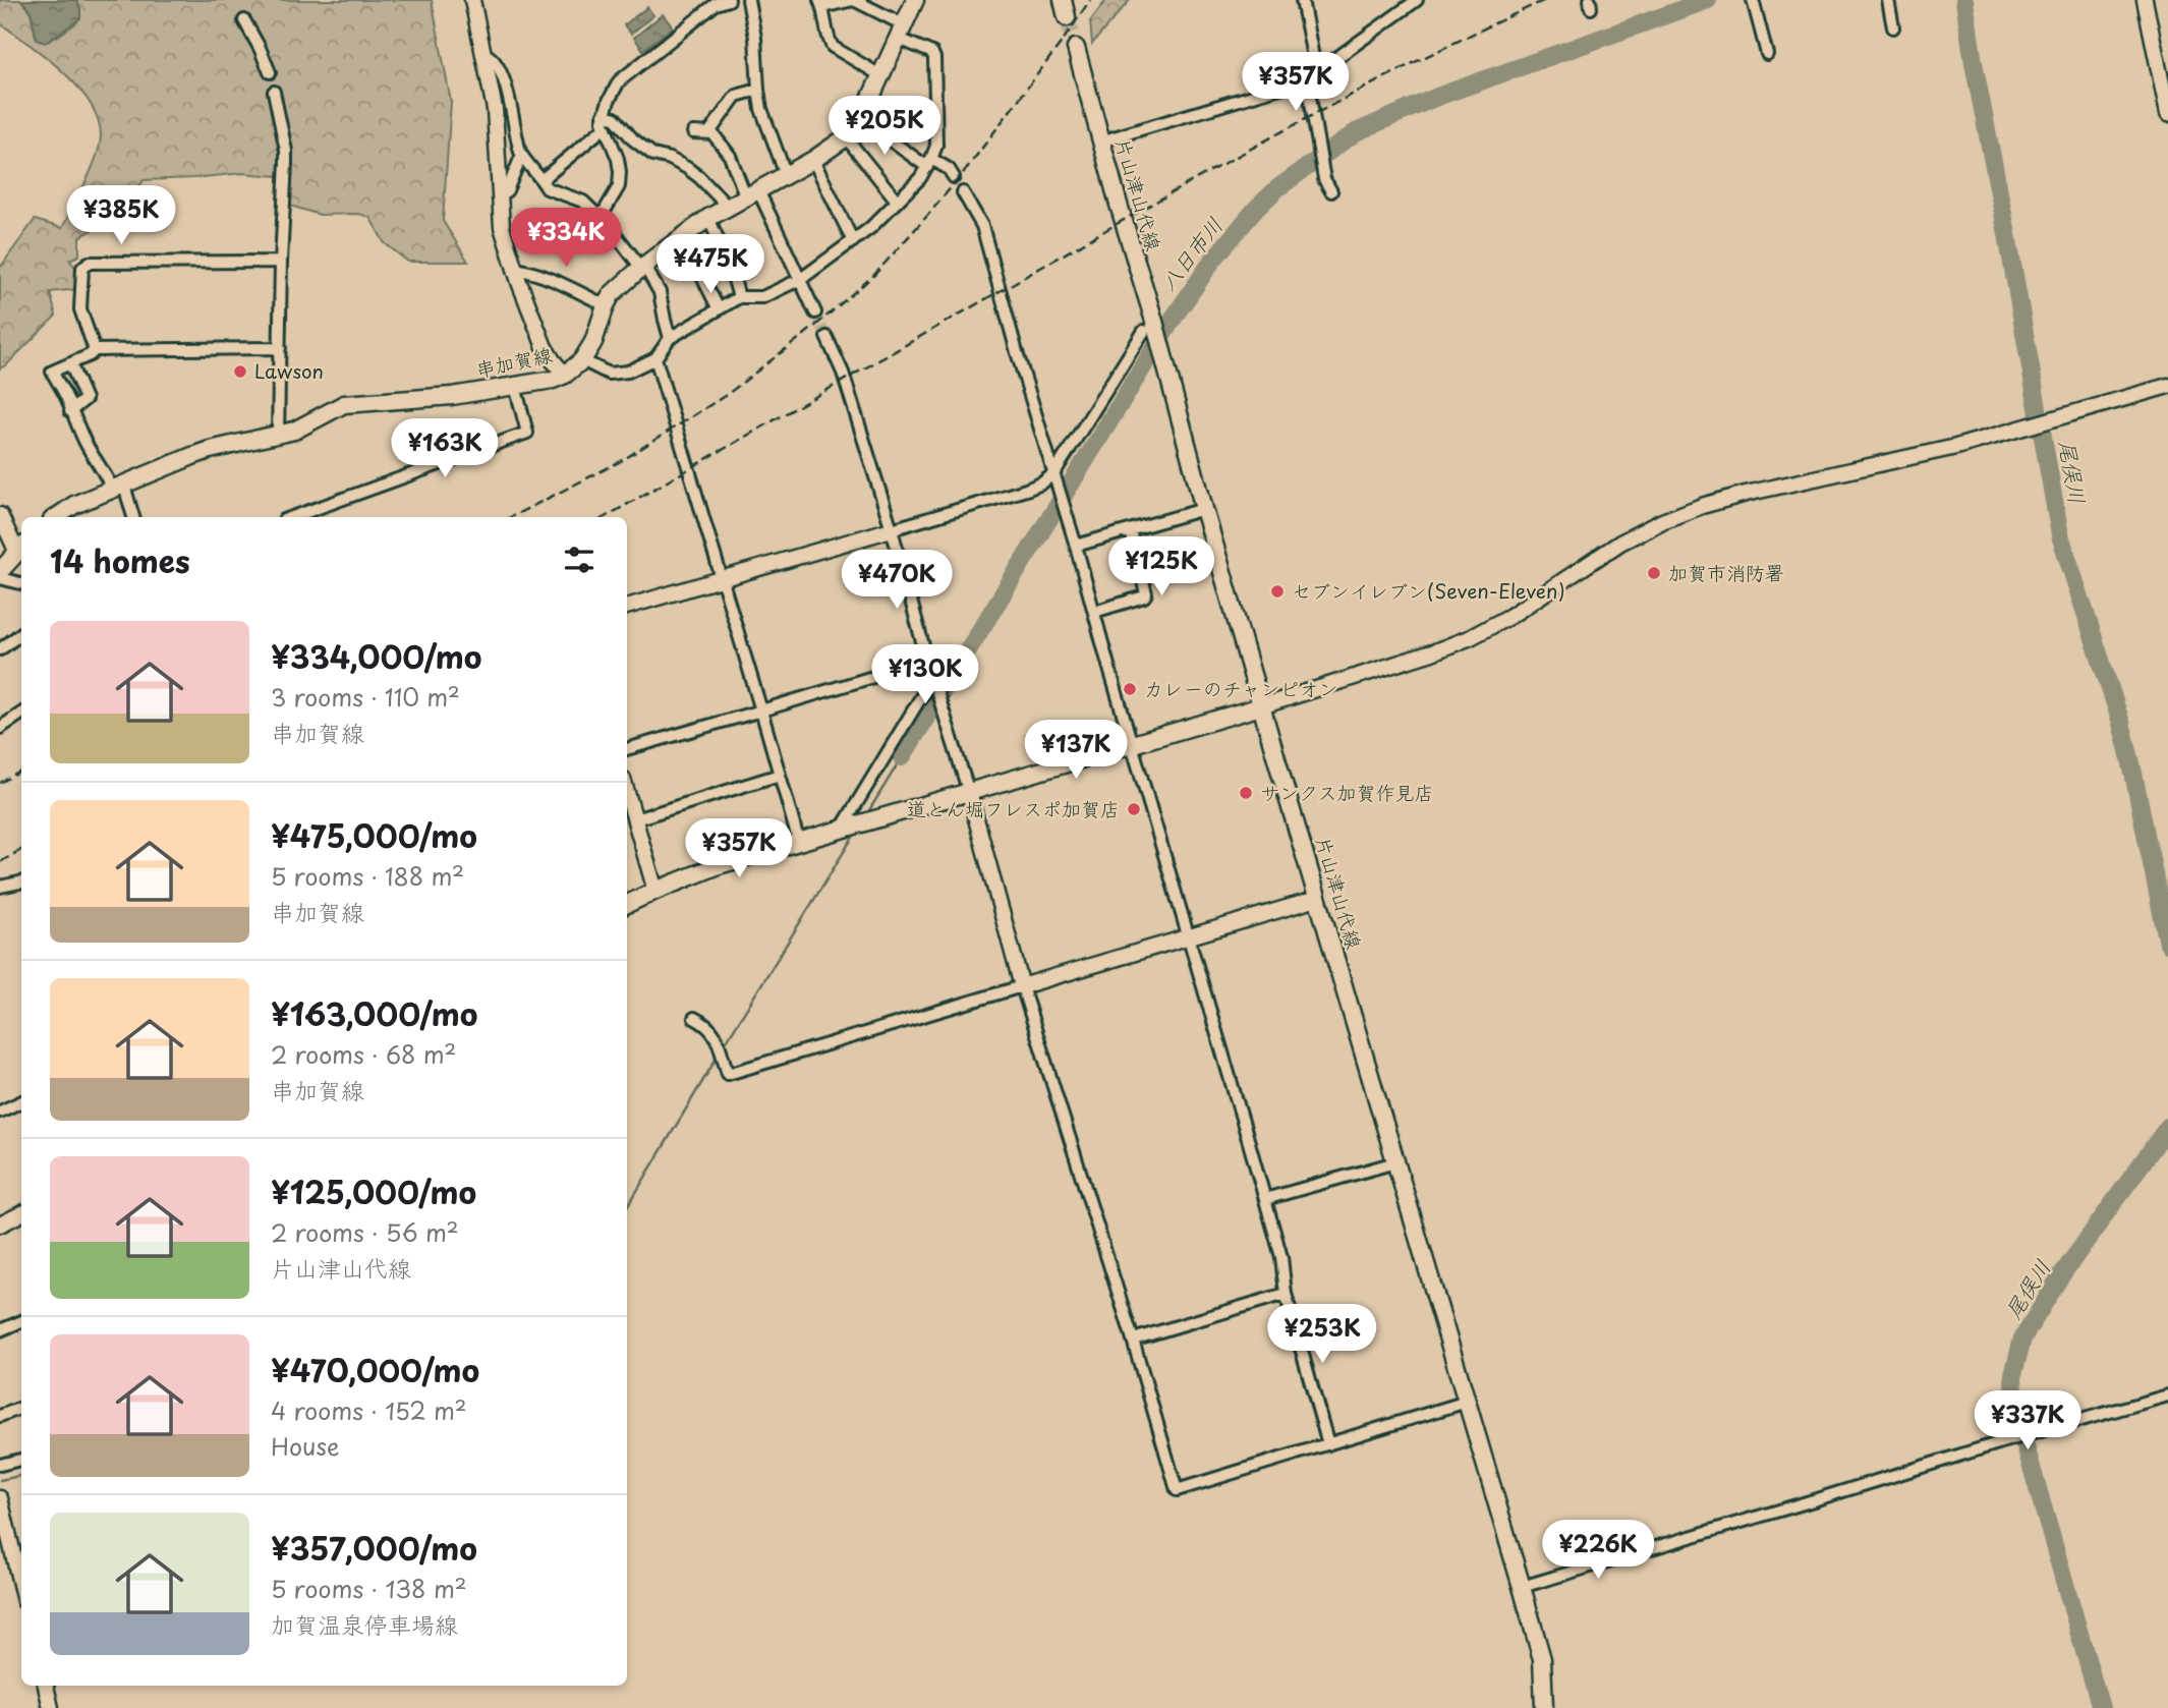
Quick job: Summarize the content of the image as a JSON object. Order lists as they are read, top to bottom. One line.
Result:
{"streets":{"main road":["片山津山代線","串加賀線"]},"water":["八日市川","尾俣川"],"places":["Lawson","加賀市消防署","セブンイレブン(Seven-Eleven)","カレーのチャンピオン","サンクス加賀作見店","道とん堀フレスポ加賀店"],"page":{"price":["¥357K","¥205K","¥385K","¥334K","¥475K","¥163K","¥125K","¥470K","¥130K","¥137K","¥357K","¥253K","¥337K","¥226K"],"heading":"14 homes","list":[{"name":"¥334,000/mo","note":"3 rooms · 110 m² · 串加賀線"},{"name":"¥475,000/mo","note":"5 rooms · 188 m² · 串加賀線"},{"name":"¥163,000/mo","note":"2 rooms · 68 m² · 串加賀線"},{"name":"¥125,000/mo","note":"2 rooms · 56 m² · 片山津山代線"},{"name":"¥470,000/mo","note":"4 rooms · 152 m² · House"},{"name":"¥357,000/mo","note":"5 rooms · 138 m² · 加賀温泉停車場線"}]}}
